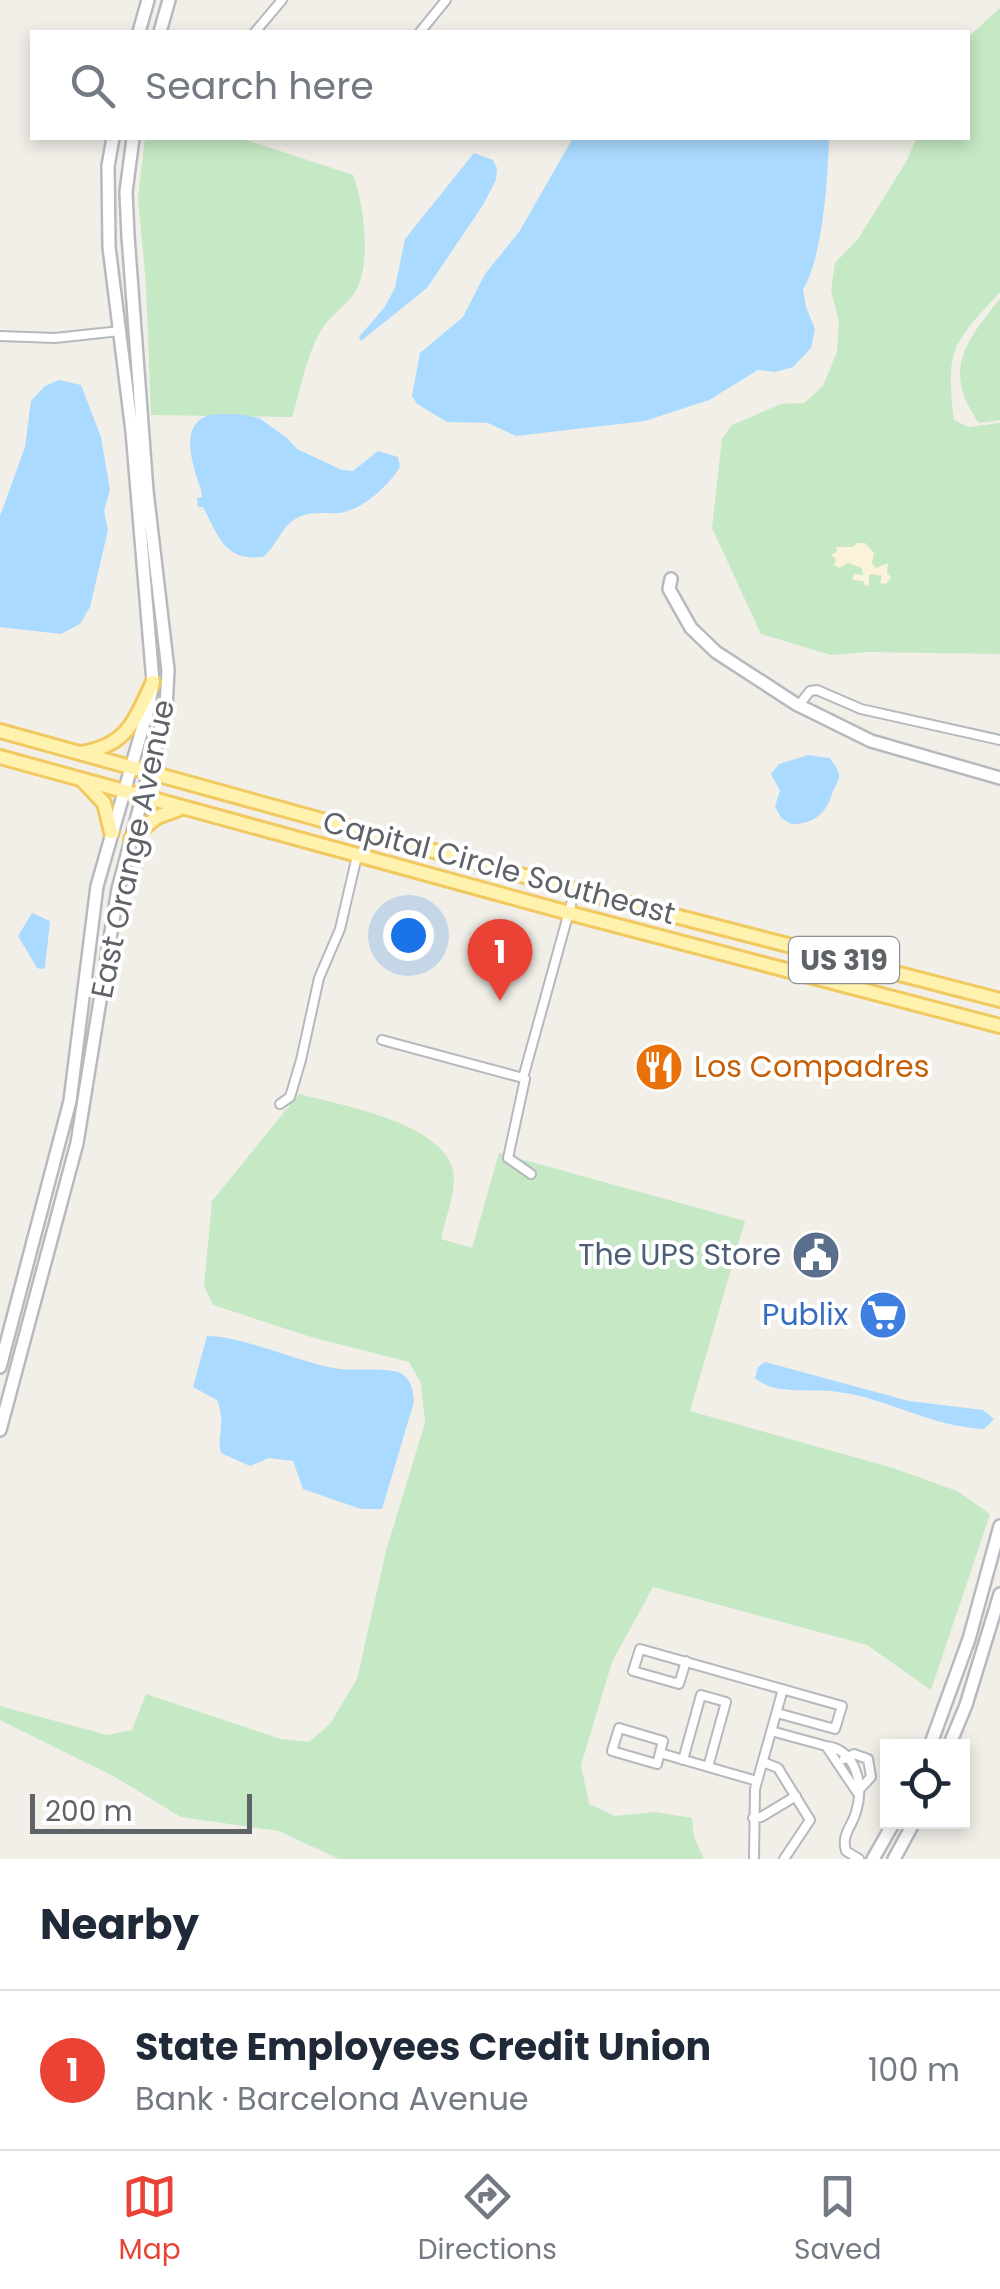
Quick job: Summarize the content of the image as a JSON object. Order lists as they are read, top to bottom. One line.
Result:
{"streets":{"main road":["Capital Circle Southeast","US 319"],"street":["East Orange Avenue"]},"crossings":[["East Orange Avenue","Capital Circle Southeast"]],"places":{"restaurant":["Los Compadres"],"public building":["The UPS Store"],"supermarket":["Publix"]},"scale_bar":"200 m","page":{"search":"Search here","pins":"1","scale":"200 m","heading":"Nearby","list":[{"mark":"1","name":"State Employees Credit Union","note":"Bank · Barcelona Avenue","value":"100 m"}],"nav":["Map","Directions","Saved"]}}
